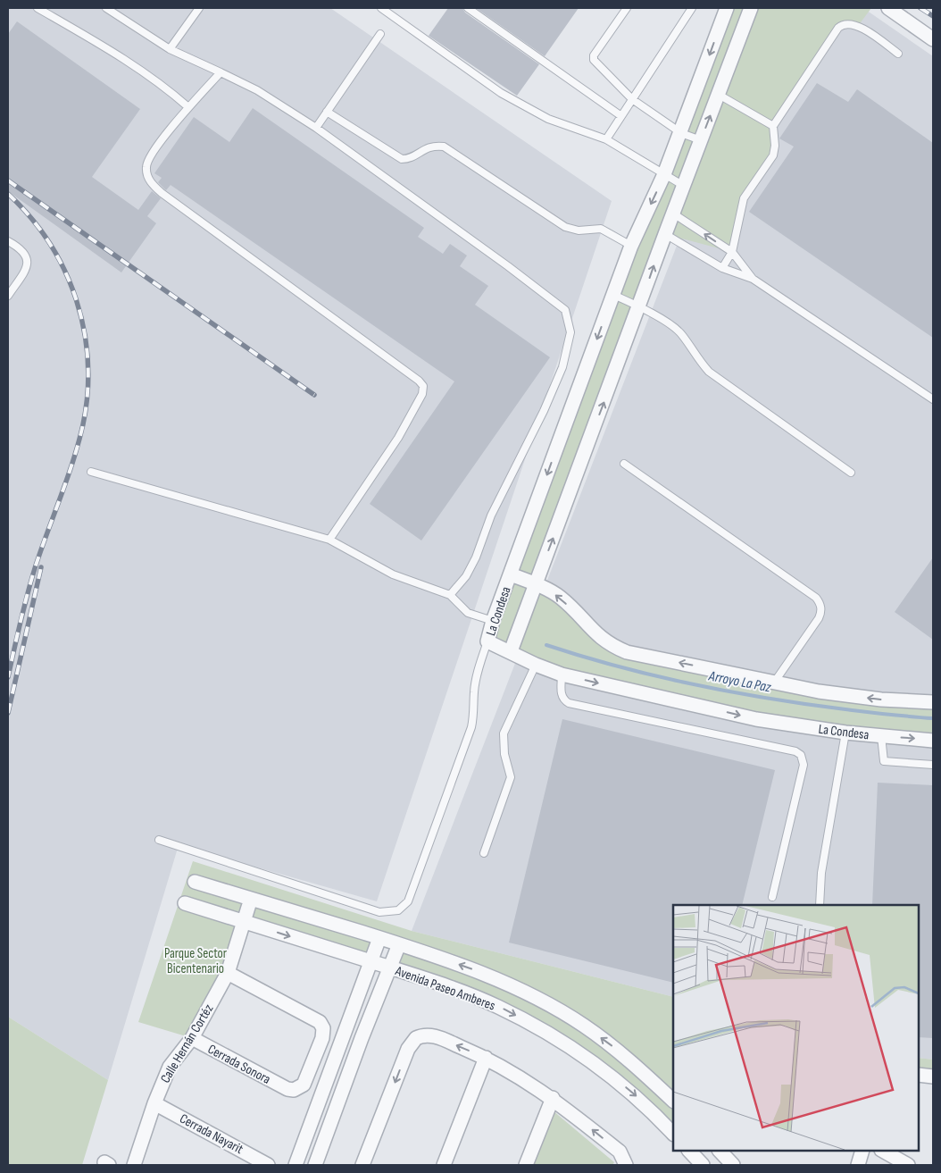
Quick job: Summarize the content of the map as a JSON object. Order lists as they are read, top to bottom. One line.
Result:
{"streets":{"street":["La Condesa","Avenida Paseo Amberes","Calle Hernán Cortéz","Cerrada Sonora","Cerrada Nayarit"]},"crossings":[["Avenida Paseo Amberes","Calle Hernán Cortéz"],["Calle Hernán Cortéz","Cerrada Sonora"],["Calle Hernán Cortéz","Cerrada Nayarit"]],"water":["Arroyo La Paz"],"parks":["Parque Sector Bicentenario"]}
